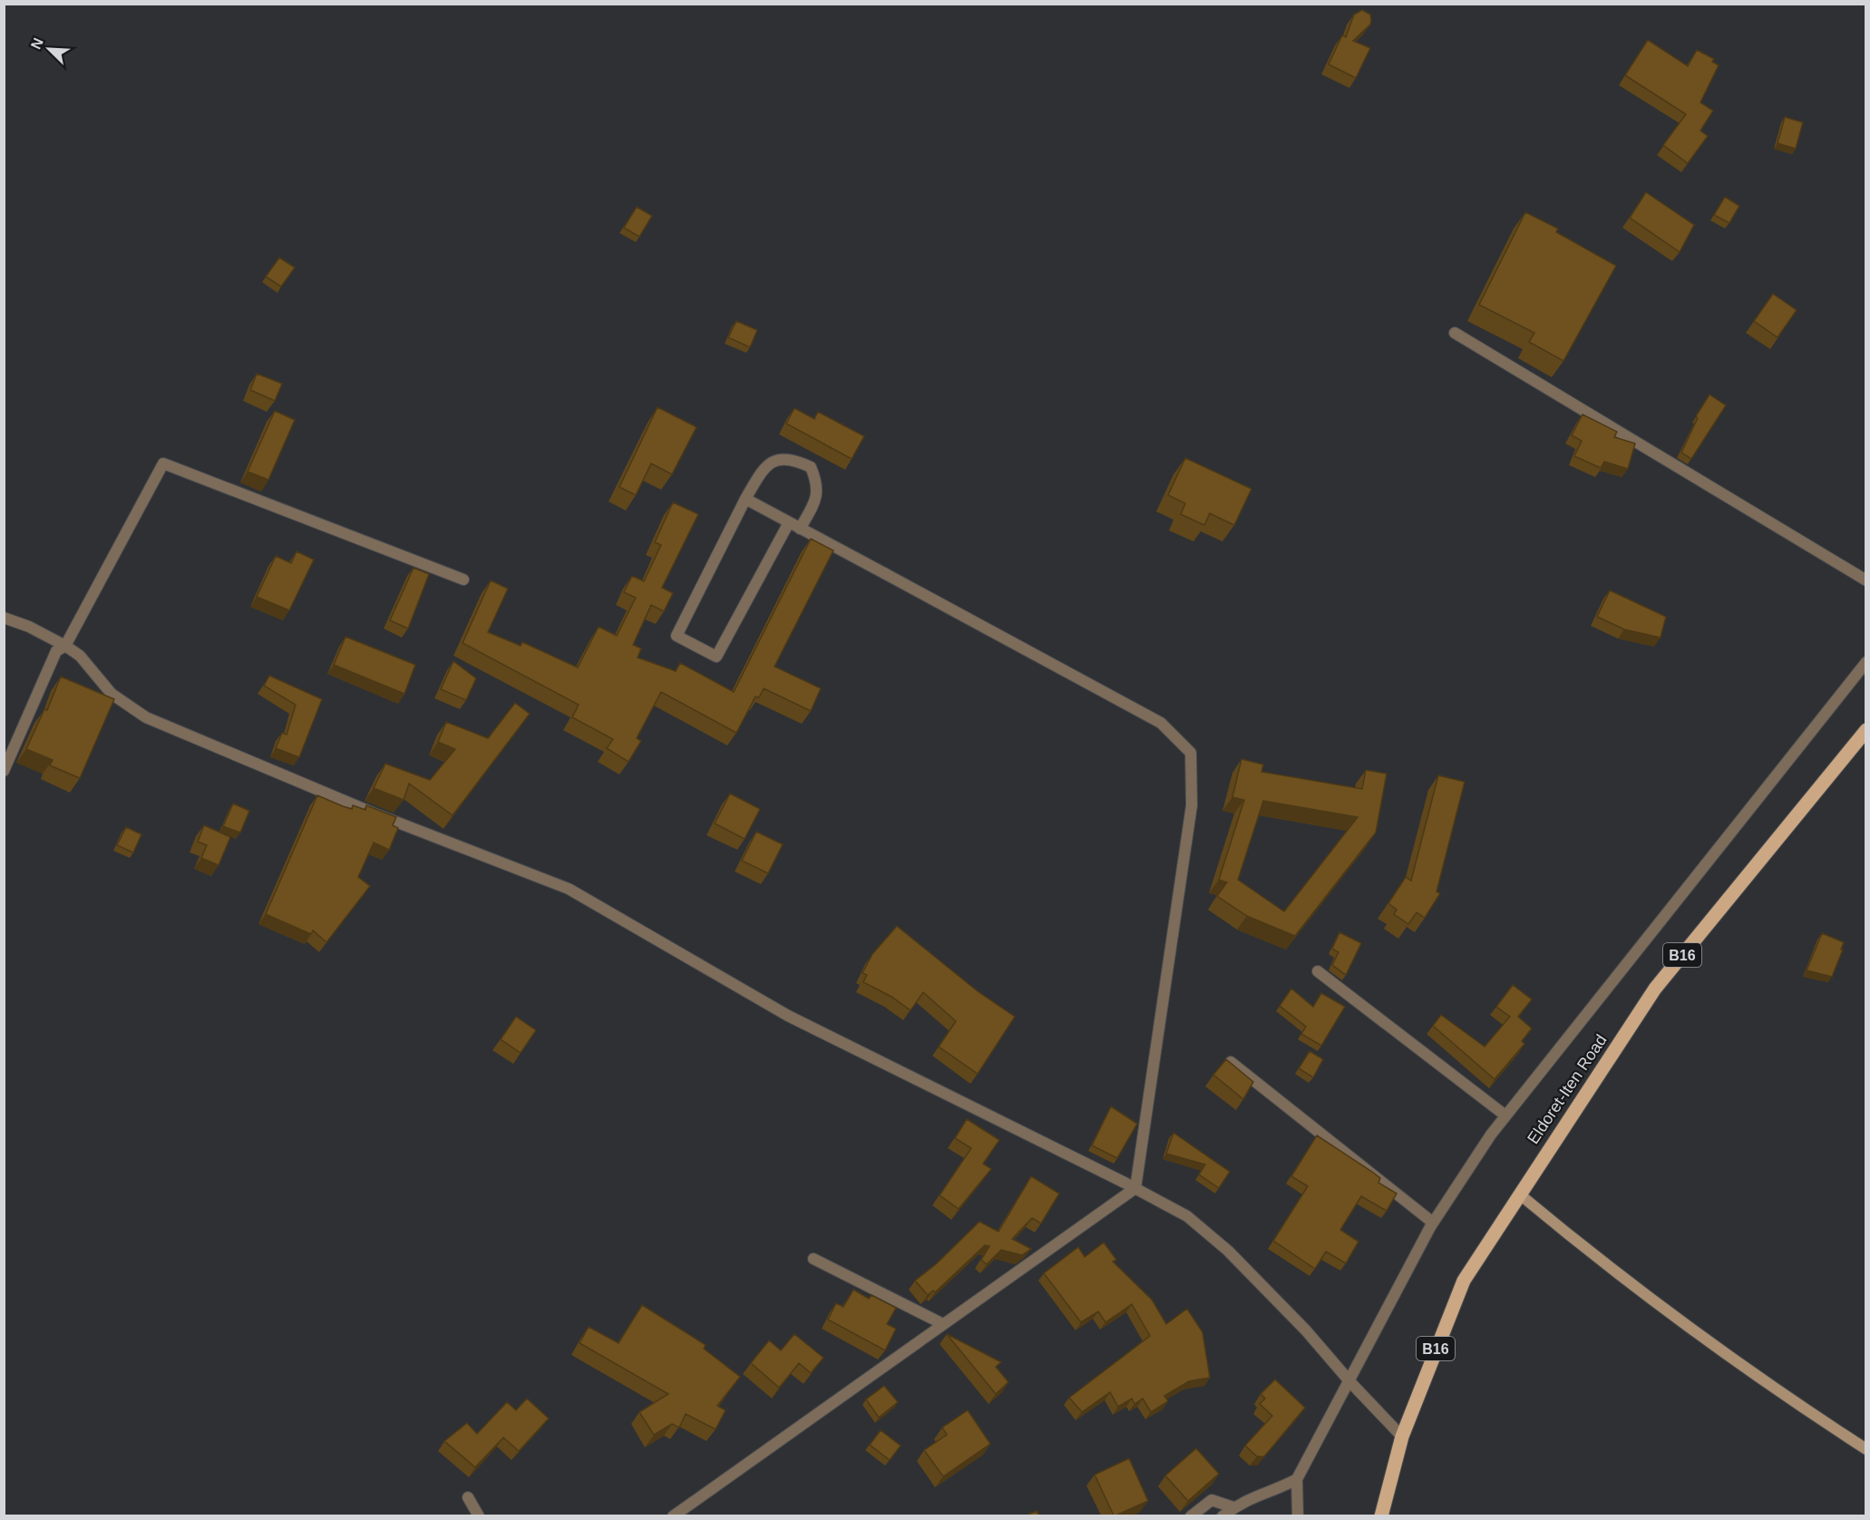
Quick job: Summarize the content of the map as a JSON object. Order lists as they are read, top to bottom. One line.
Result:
{"streets":{"main road":["B16","Eldoret-Iten Road"]},"north":"top left"}
